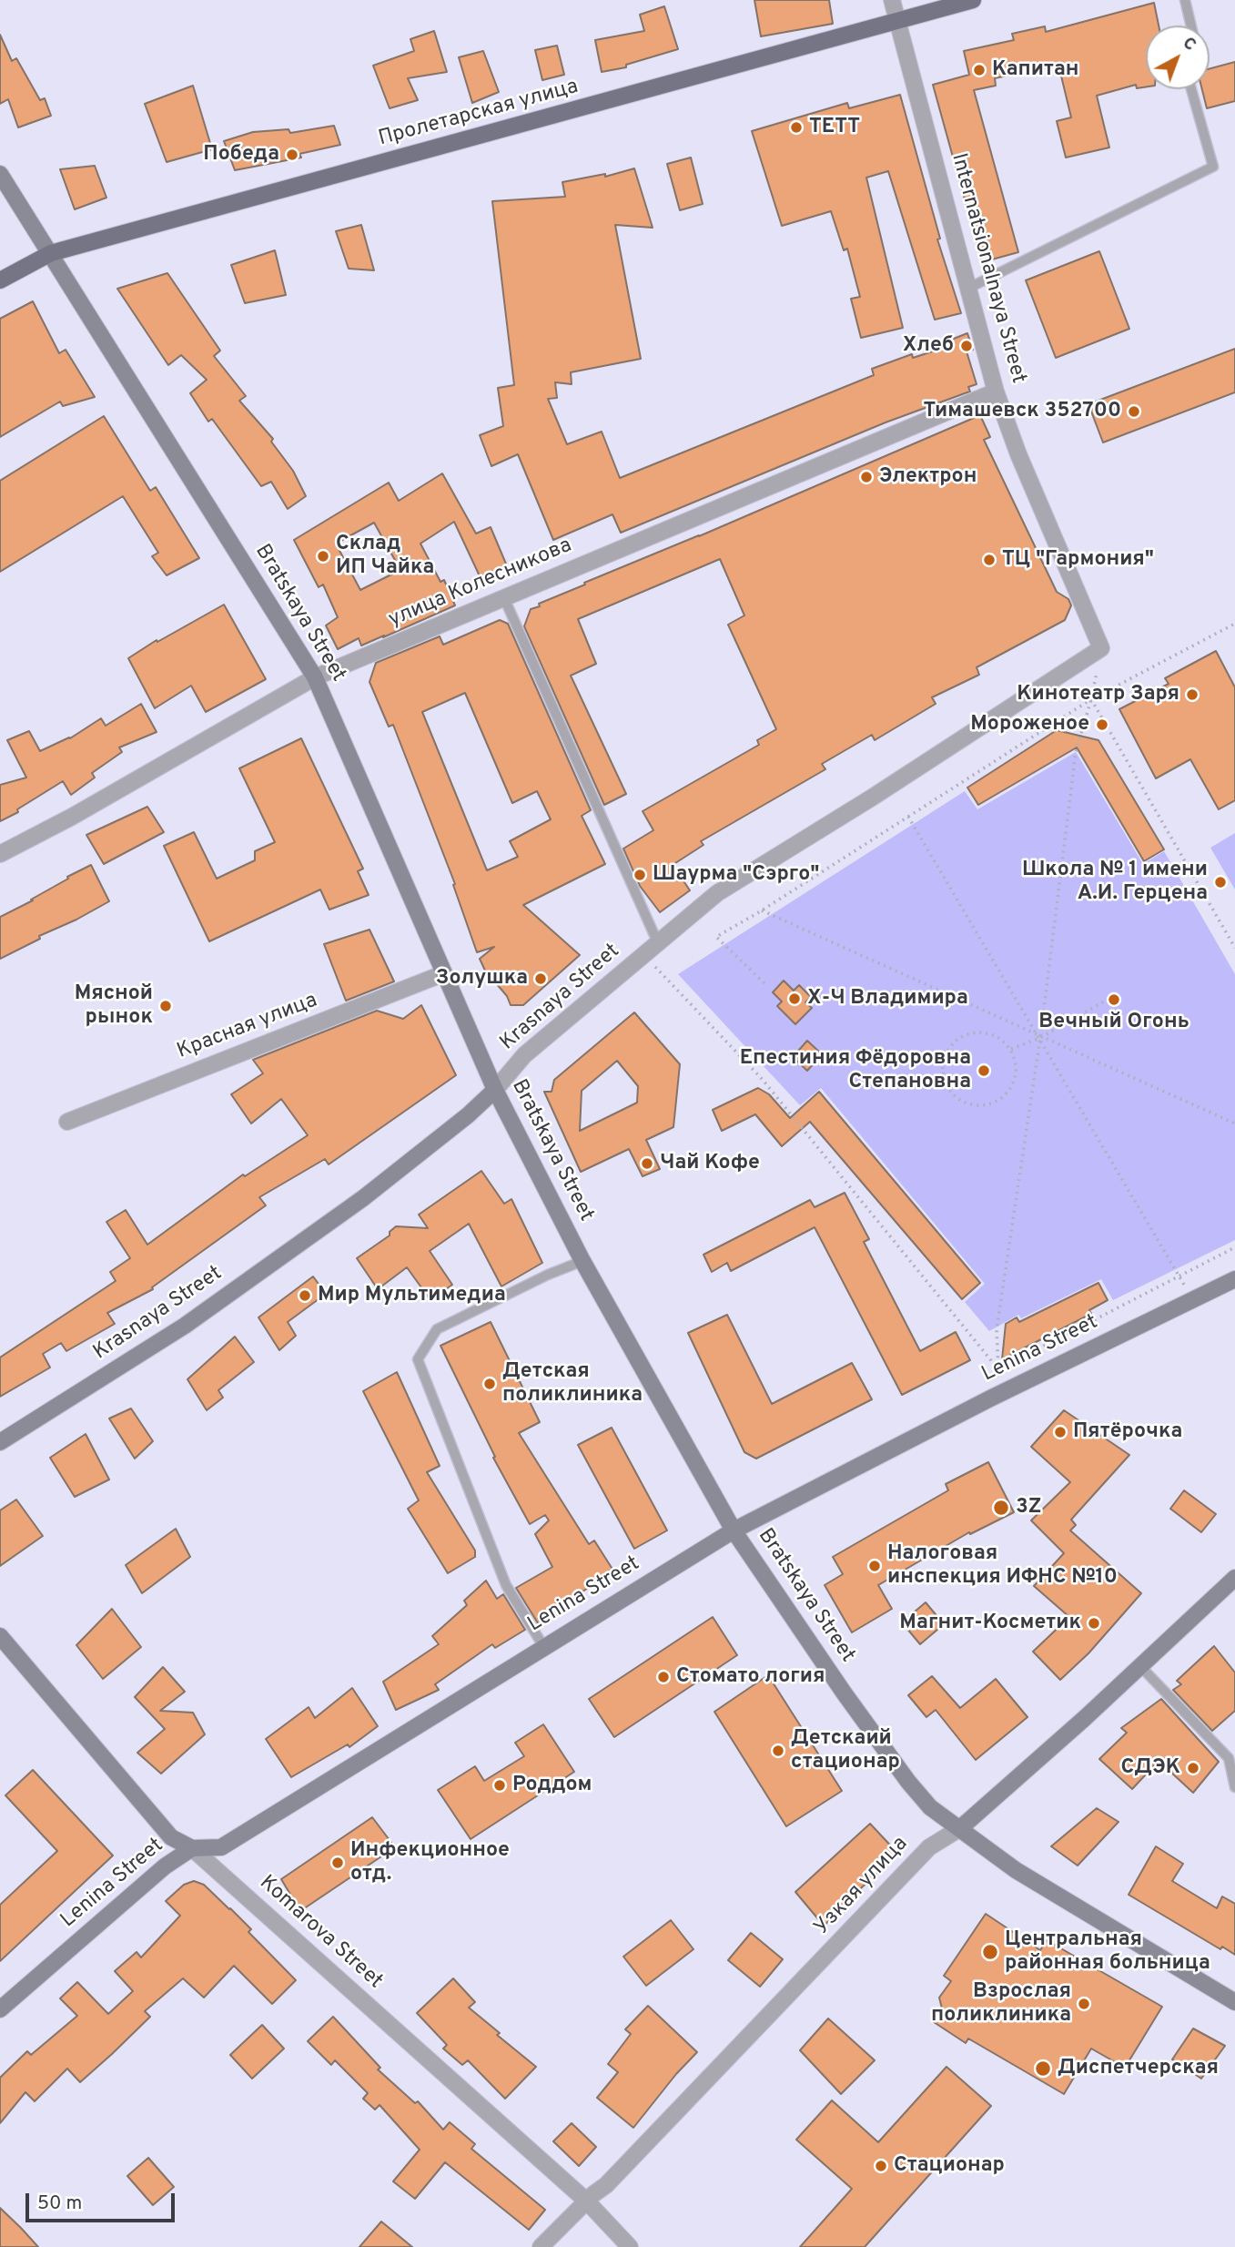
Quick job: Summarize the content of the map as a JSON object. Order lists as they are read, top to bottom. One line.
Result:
{"streets":{"main road":["Пролетарская улица","Bratskaya Street","Krasnaya Street","Lenina Street","Узкая улица","Komarova Street"],"street":["Internatsionalnaya Street","улица Колесникова","Красная улица"]},"crossings":[["Пролетарская улица","Internatsionalnaya Street"],["Пролетарская улица","Bratskaya Street"],["Internatsionalnaya Street","улица Колесникова"],["Internatsionalnaya Street","Krasnaya Street"],["улица Колесникова","Bratskaya Street"],["Bratskaya Street","Krasnaya Street"],["Bratskaya Street","Красная улица"],["Bratskaya Street","Lenina Street"],["Bratskaya Street","Узкая улица"],["Lenina Street","Komarova Street"],["Узкая улица","Komarova Street"]],"places":["Капитан","ТЕТТ","Победа","Хлеб","Тимашевск 352700","Электрон","Склад ИП Чайка","ТЦ \"Гармония\"","Кинотеатр Заря","Мороженое","Шаурма \"Сэрго\"","Школа № 1 имени А.И. Герцена","Золушка","Х-Ч Владимира","Вечный Огонь","Мясной рынок","Епестиния Фёдоровна Степановна","Чай Кофе","Мир Мультимедиа","Детская поликлиника","Пятёрочка","3Z","Налоговая инспекция ИФНС №10","Магнит-Косметик","Стомато логия","Детскаий стационар","СДЭК","Роддом","Инфекционное отд.","Центральная районная больница","Взрослая поликлиника","Диспетчерская","Стационар"],"scale_bar":"50 m","north":"top right"}
